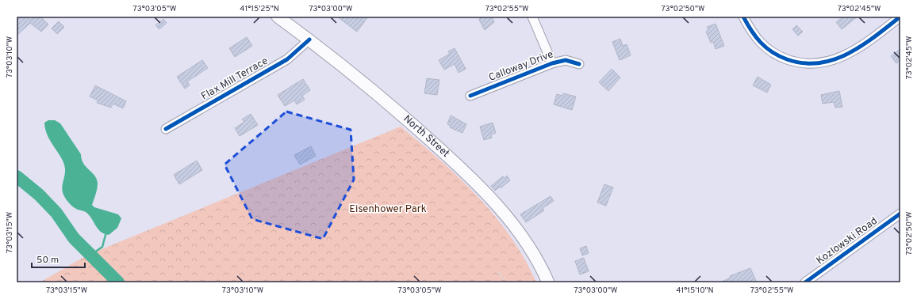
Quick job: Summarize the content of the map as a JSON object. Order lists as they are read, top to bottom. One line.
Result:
{"streets":{"main road":["North Street"],"street":["Calloway Drive","Flax Mill Terrace","Kozlowski Road"]},"crossings":[["Flax Mill Terrace","North Street"]],"parks":["Eisenhower Park"],"scale_bar":"50 m","coordinates":["73°03'05\"W","41°15'25\"N","73°03'00\"W","73°02'55\"W","73°02'50\"W","73°02'45\"W","73°03'10\"W","73°03'15\"W","41°15'10\"N"]}
